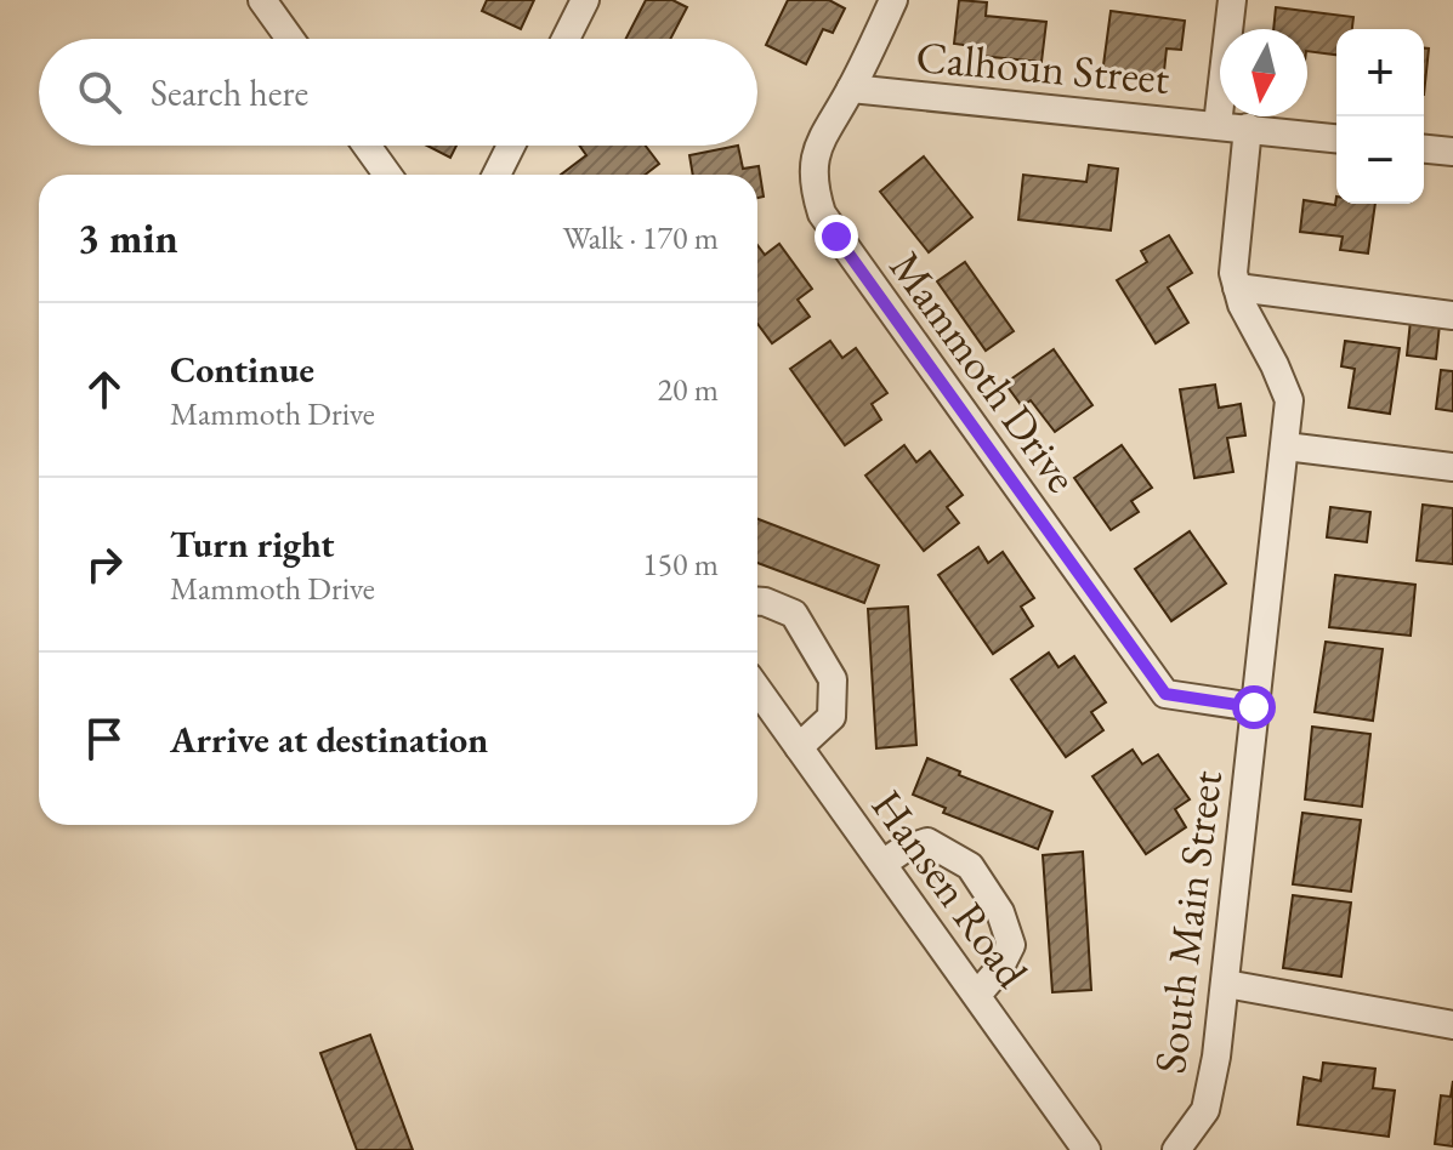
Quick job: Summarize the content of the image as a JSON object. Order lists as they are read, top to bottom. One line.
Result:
{"streets":{"street":["Calhoun Street","Mammoth Drive","Hansen Road","South Main Street"]},"crossings":[["Calhoun Street","Mammoth Drive"],["Calhoun Street","South Main Street"],["Mammoth Drive","South Main Street"]],"north":"bottom","page":{"map_buttons":["+","−"],"search":"Search here","heading":["3 min","Walk · 170 m"],"list":[["Continue","Mammoth Drive","20 m"],["Turn right","Mammoth Drive","150 m"],"Arrive at destination"]}}
